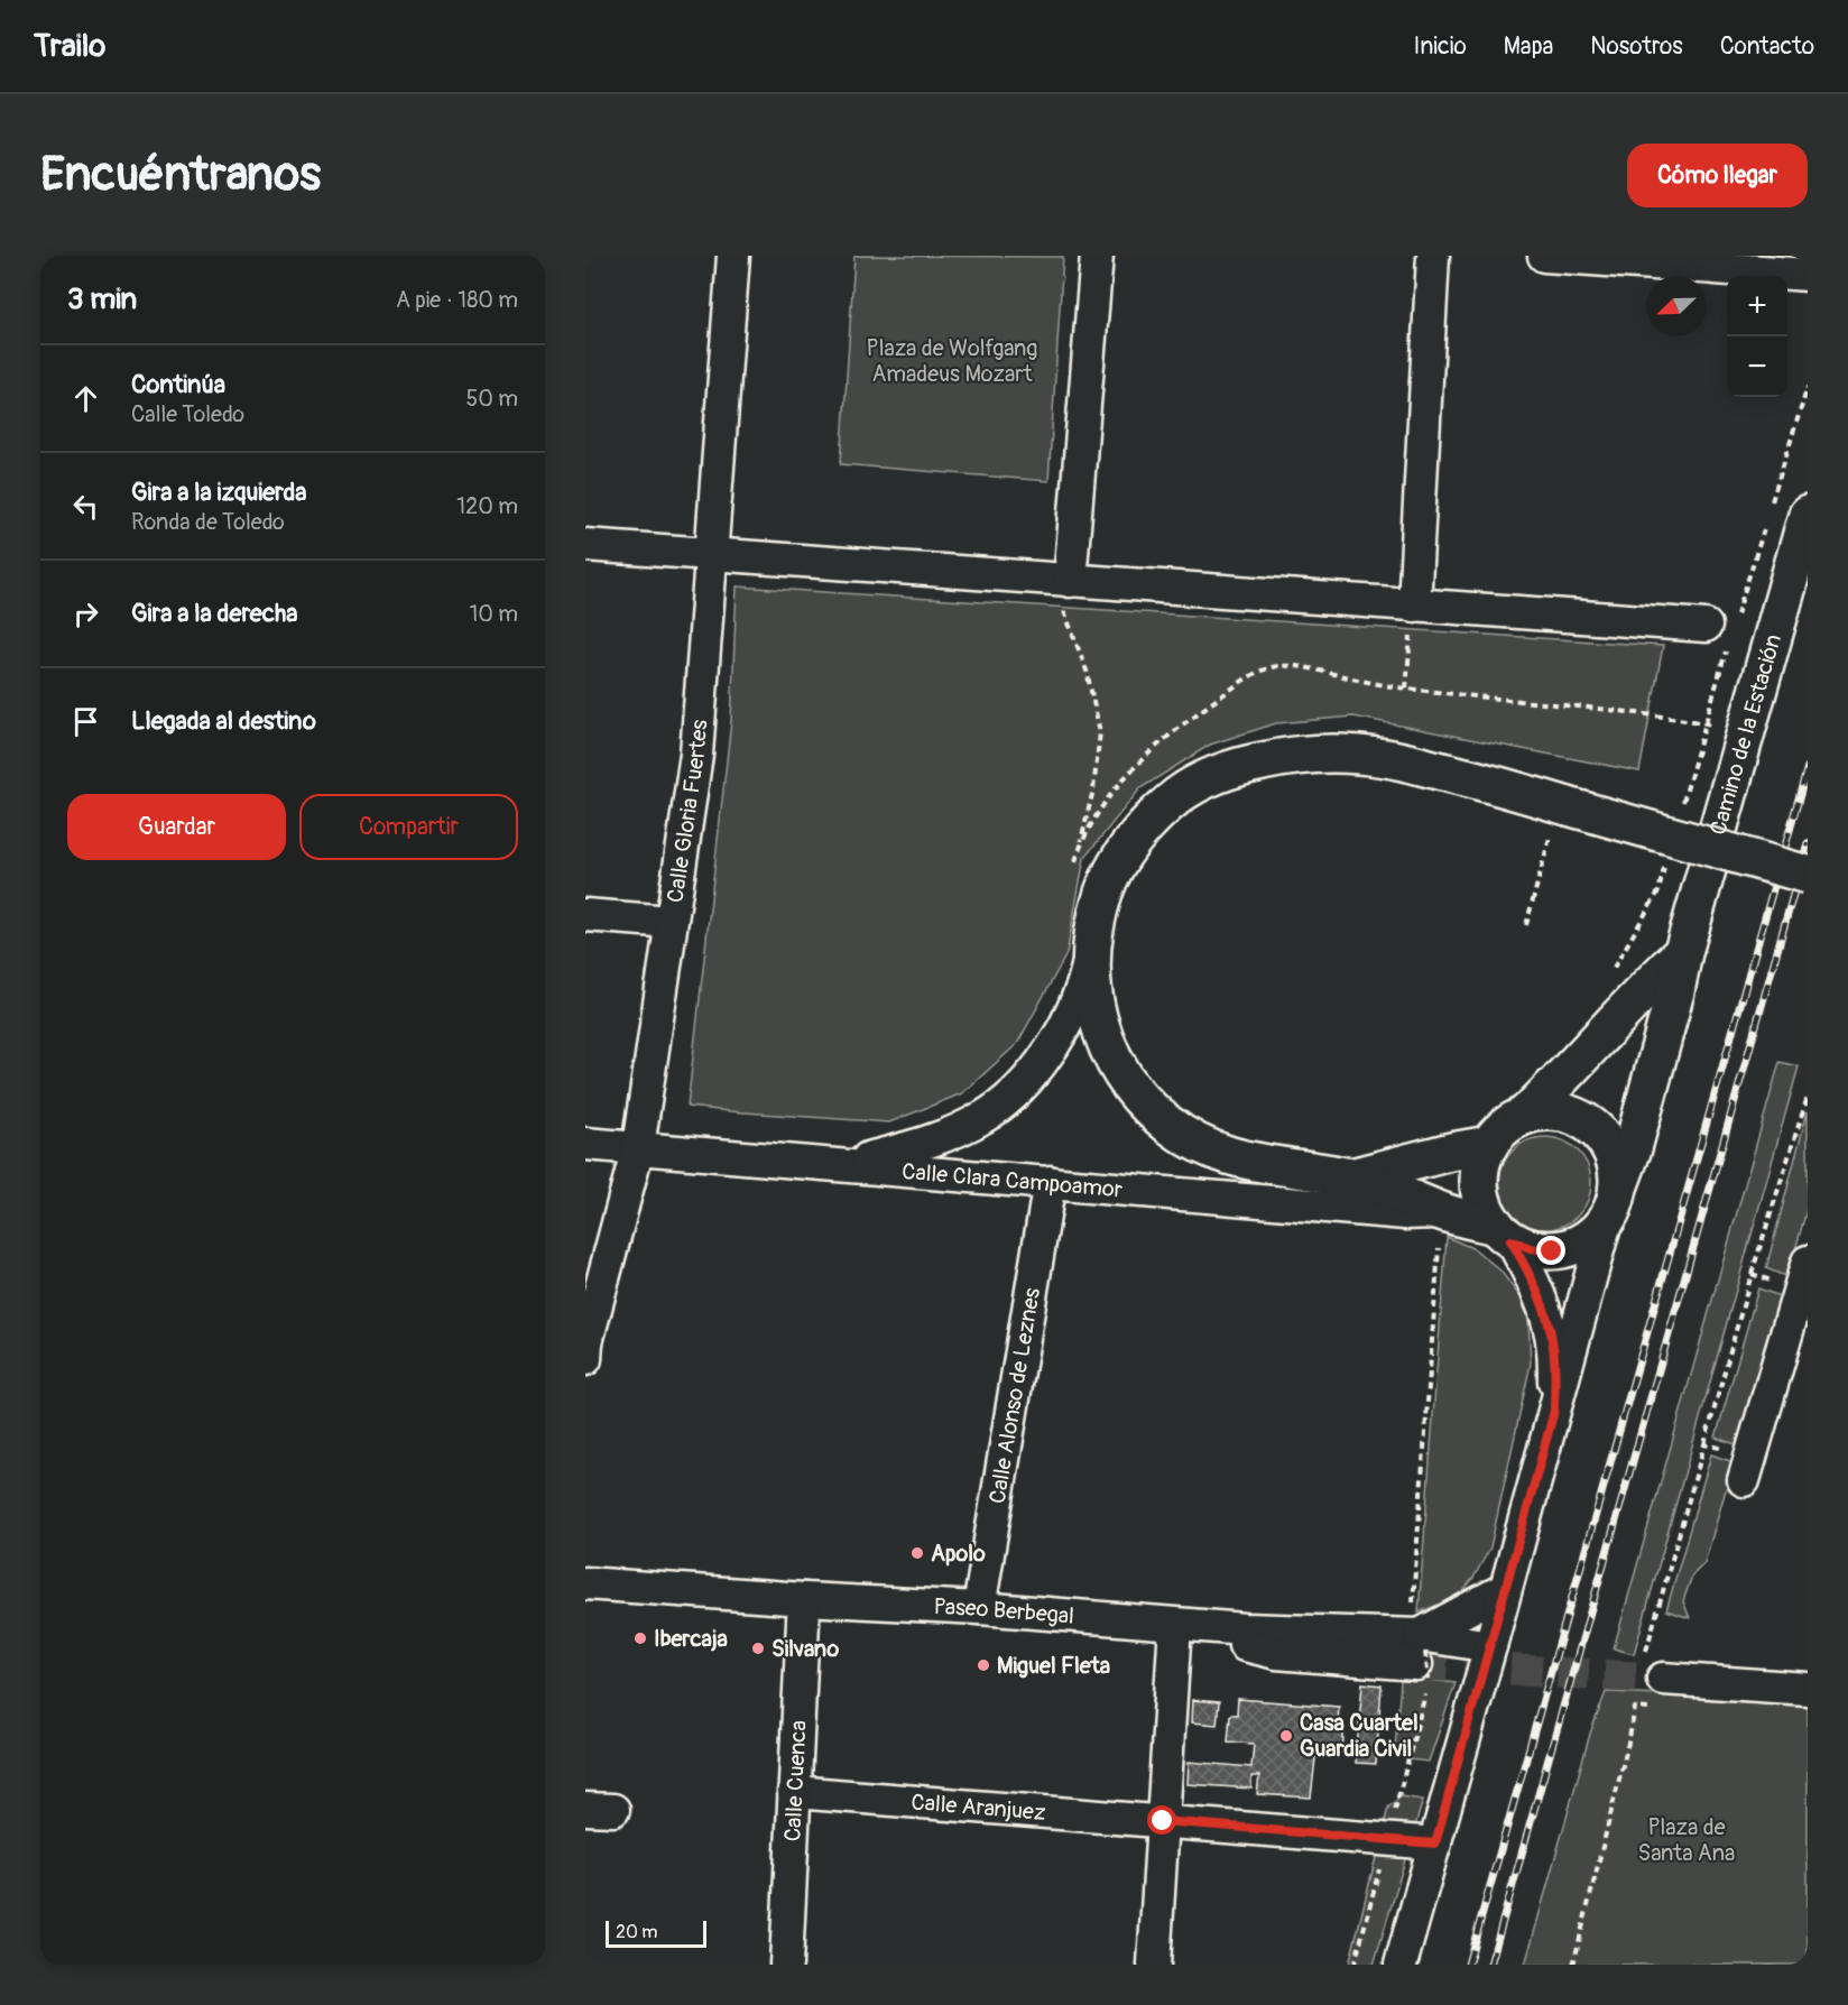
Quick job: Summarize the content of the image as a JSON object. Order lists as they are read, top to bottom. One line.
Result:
{"streets":{"street":["Camino de la Estación","Calle Gloria Fuertes","Calle Clara Campoamor","Calle Alonso de Leznes","Paseo Berbegal","Calle Cuenca","Calle Aranjuez"]},"crossings":[["Calle Gloria Fuertes","Calle Clara Campoamor"],["Calle Clara Campoamor","Calle Alonso de Leznes"],["Calle Alonso de Leznes","Paseo Berbegal"],["Paseo Berbegal","Calle Cuenca"],["Calle Cuenca","Calle Aranjuez"]],"parks":["Plaza de Wolfgang Amadeus Mozart","Plaza de Santa Ana"],"places":["Apolo","Ibercaja","Silvano","Miguel Fleta","Casa Cuartel Guardia Civil"],"scale_bar":"20 m","north":"bottom left","page":{"header":"Trailo","nav":["Inicio","Mapa","Nosotros","Contacto"],"buttons":["Cómo llegar",["Guardar","Compartir"]],"title":"Encuéntranos","heading":["3 min","A pie · 180 m"],"map_buttons":["+","−"],"list":[["Continúa","Calle Toledo","50 m"],["Gira a la izquierda","Ronda de Toledo","120 m"],["Gira a la derecha","10 m"],"Llegada al destino"],"scale":"20 m"}}
